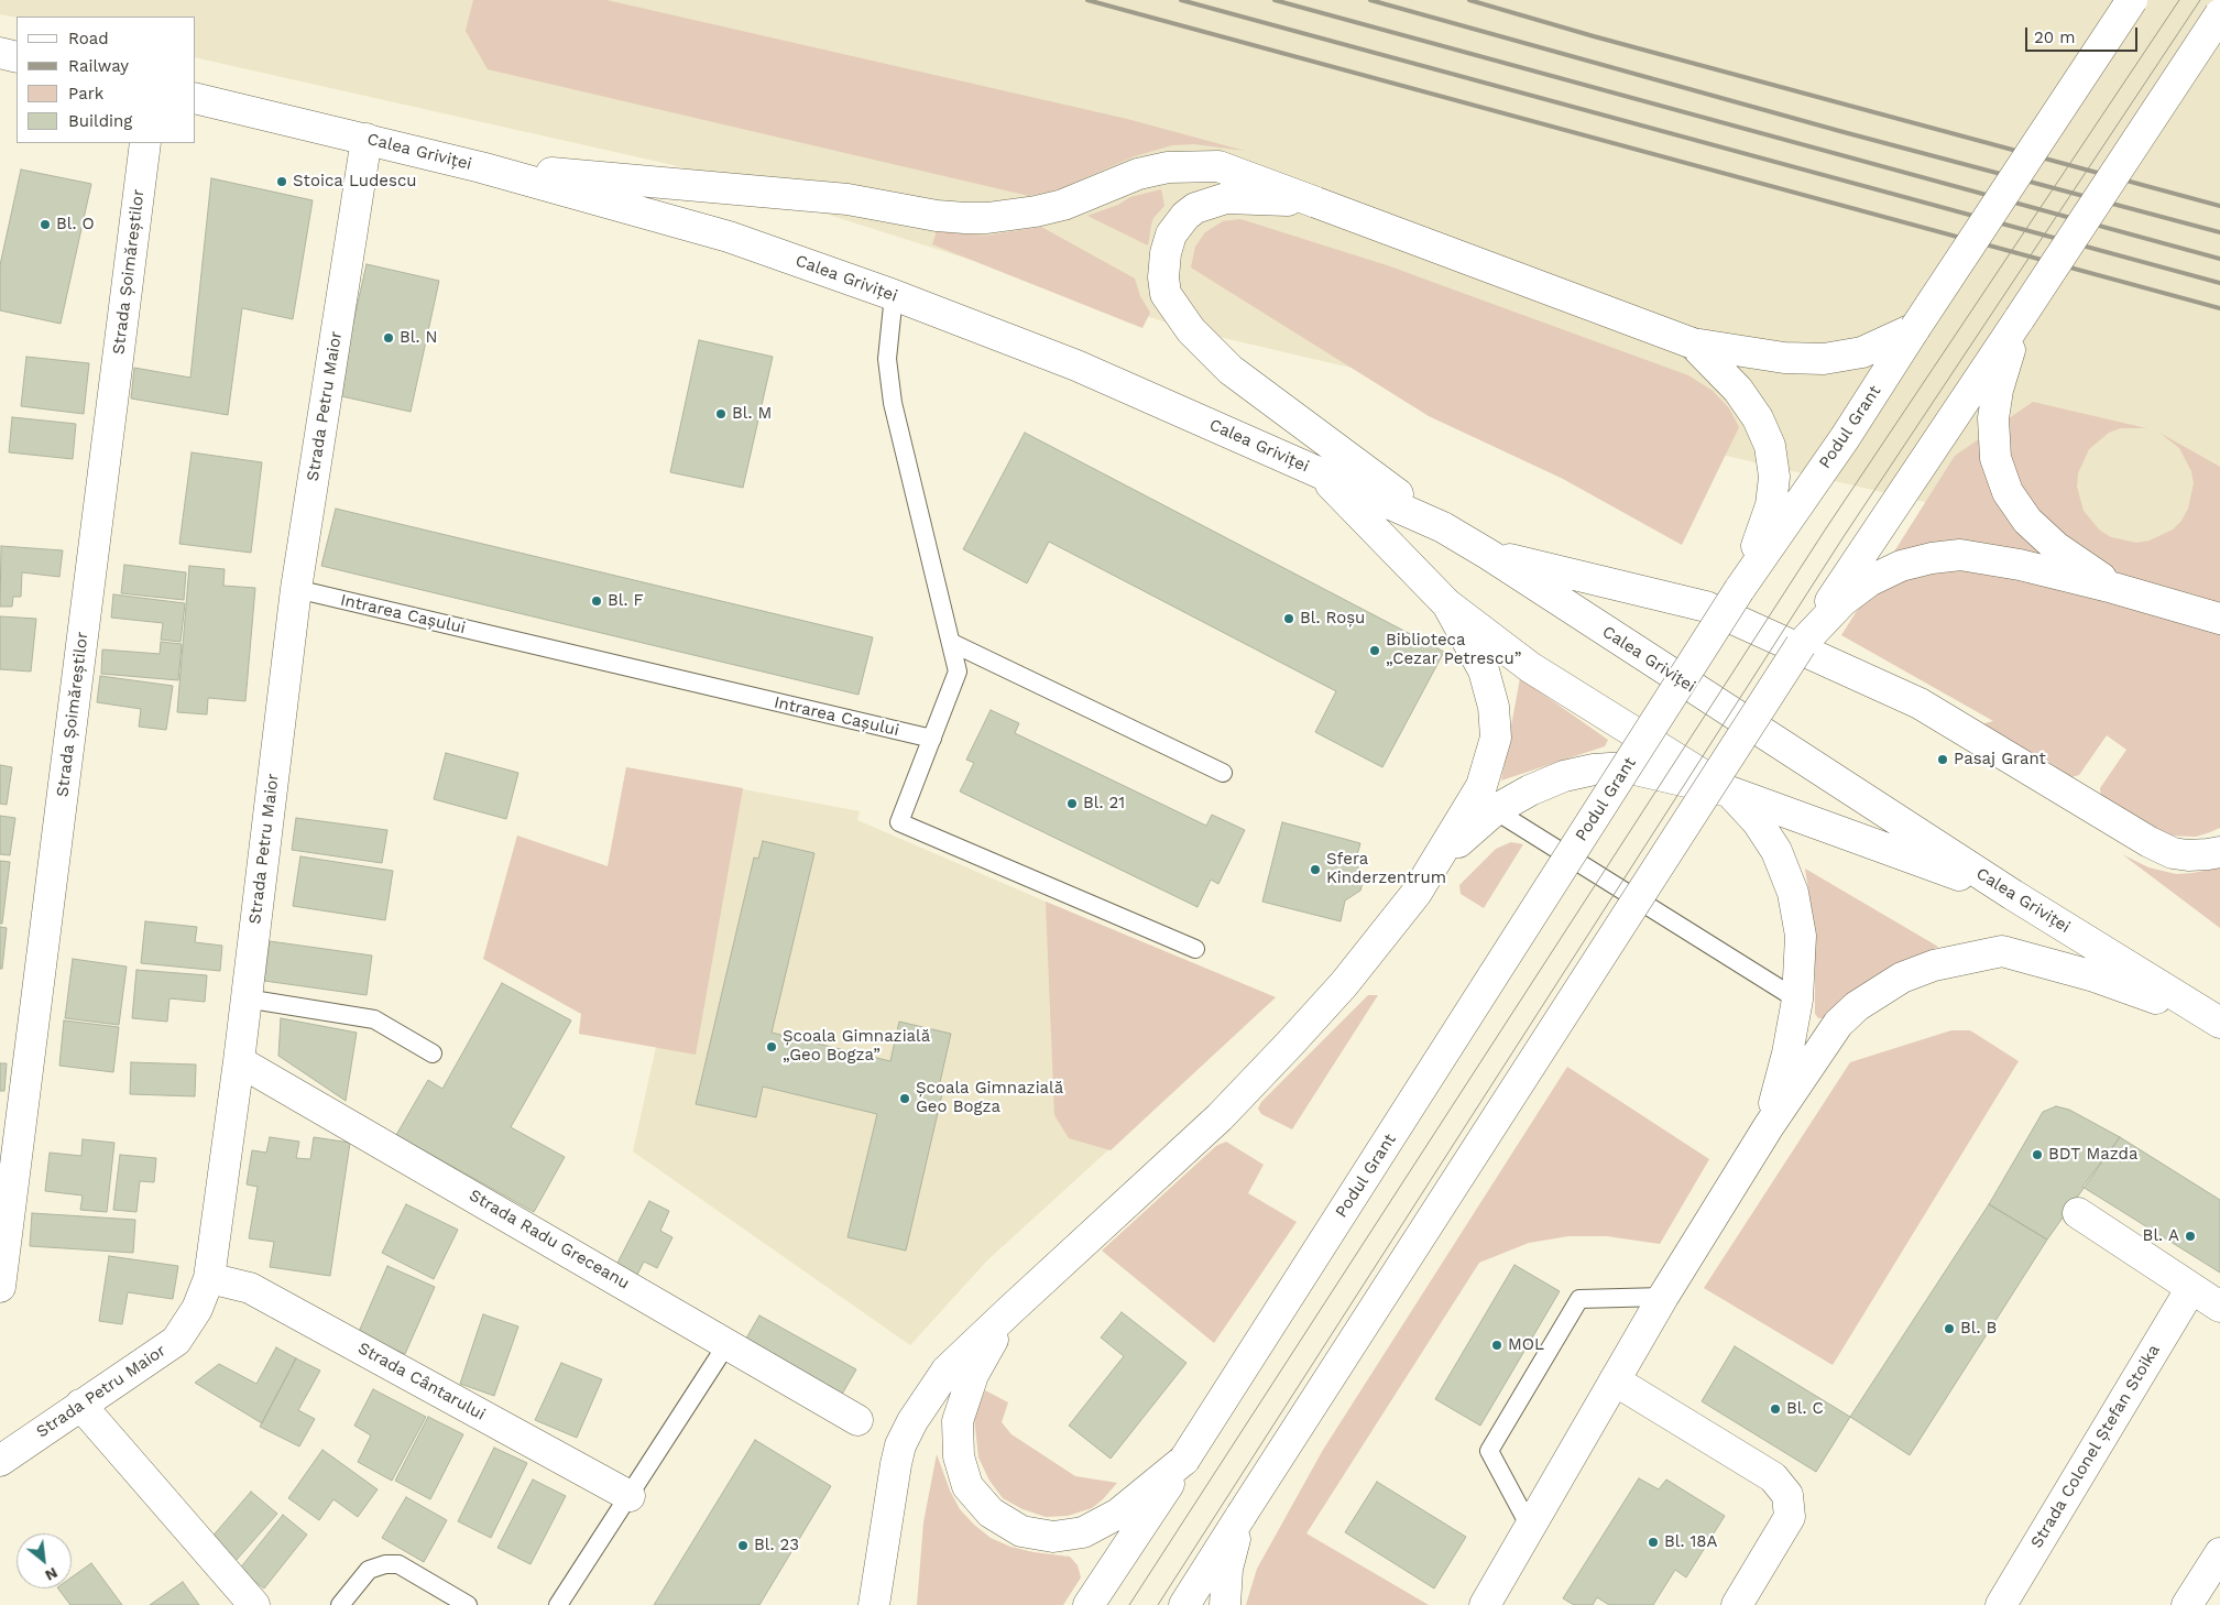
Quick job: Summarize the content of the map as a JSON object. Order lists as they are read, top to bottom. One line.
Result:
{"streets":{"main road":["Calea Griviței","Strada Șoimăreștilor","Strada Petru Maior","Podul Grant","Strada Radu Greceanu","Strada Cântarului","Strada Colonel Ștefan Stoika"],"lane":["Intrarea Cașului"]},"crossings":[["Calea Griviței","Strada Petru Maior"],["Strada Petru Maior","Intrarea Cașului"],["Strada Petru Maior","Strada Radu Greceanu"],["Strada Petru Maior","Strada Cântarului"]],"places":["Stoica Ludescu","Bl. O","Bl. N","Bl. M","Bl. F","Bl. Roșu","Biblioteca „Cezar Petrescu”","Pasaj Grant","Bl. 21","Sfera Kinderzentrum","Școala Gimnazială „Geo Bogza”","Școala Gimnazială Geo Bogza","BDT Mazda","Bl. A","Bl. B","MOL","Bl. C","Bl. 18A","Bl. 23"],"legend":["Road","Railway","Park","Building"],"scale_bar":"20 m","north":"bottom right"}
